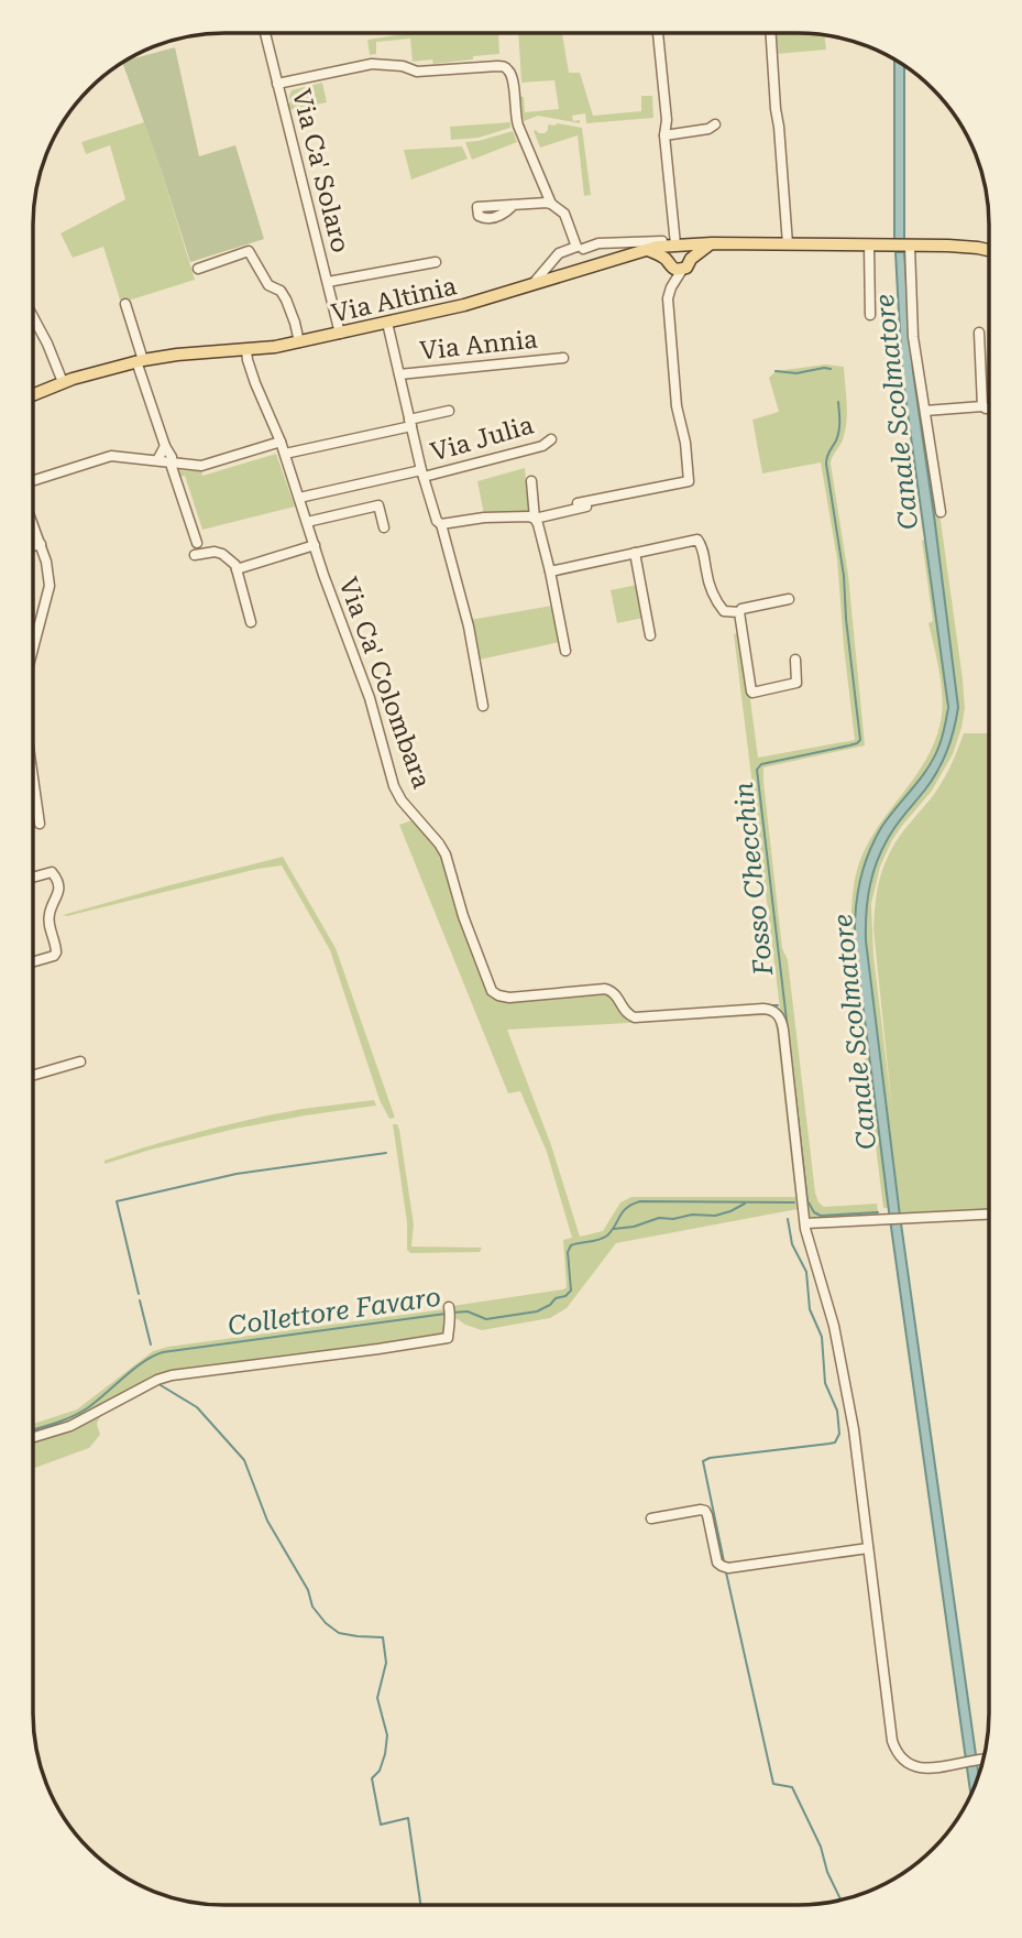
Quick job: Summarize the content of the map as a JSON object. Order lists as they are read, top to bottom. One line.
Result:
{"streets":{"main road":["Via Altinia"],"street":["Via Ca' Solaro","Via Annia","Via Julia","Via Ca' Colombara"]},"crossings":[["Via Ca' Solaro","Via Altinia"],["Via Altinia","Via Ca' Colombara"],["Via Julia","Via Ca' Colombara"]],"water":["Canale Scolmatore","Fosso Checchin","Collettore Favaro"]}
